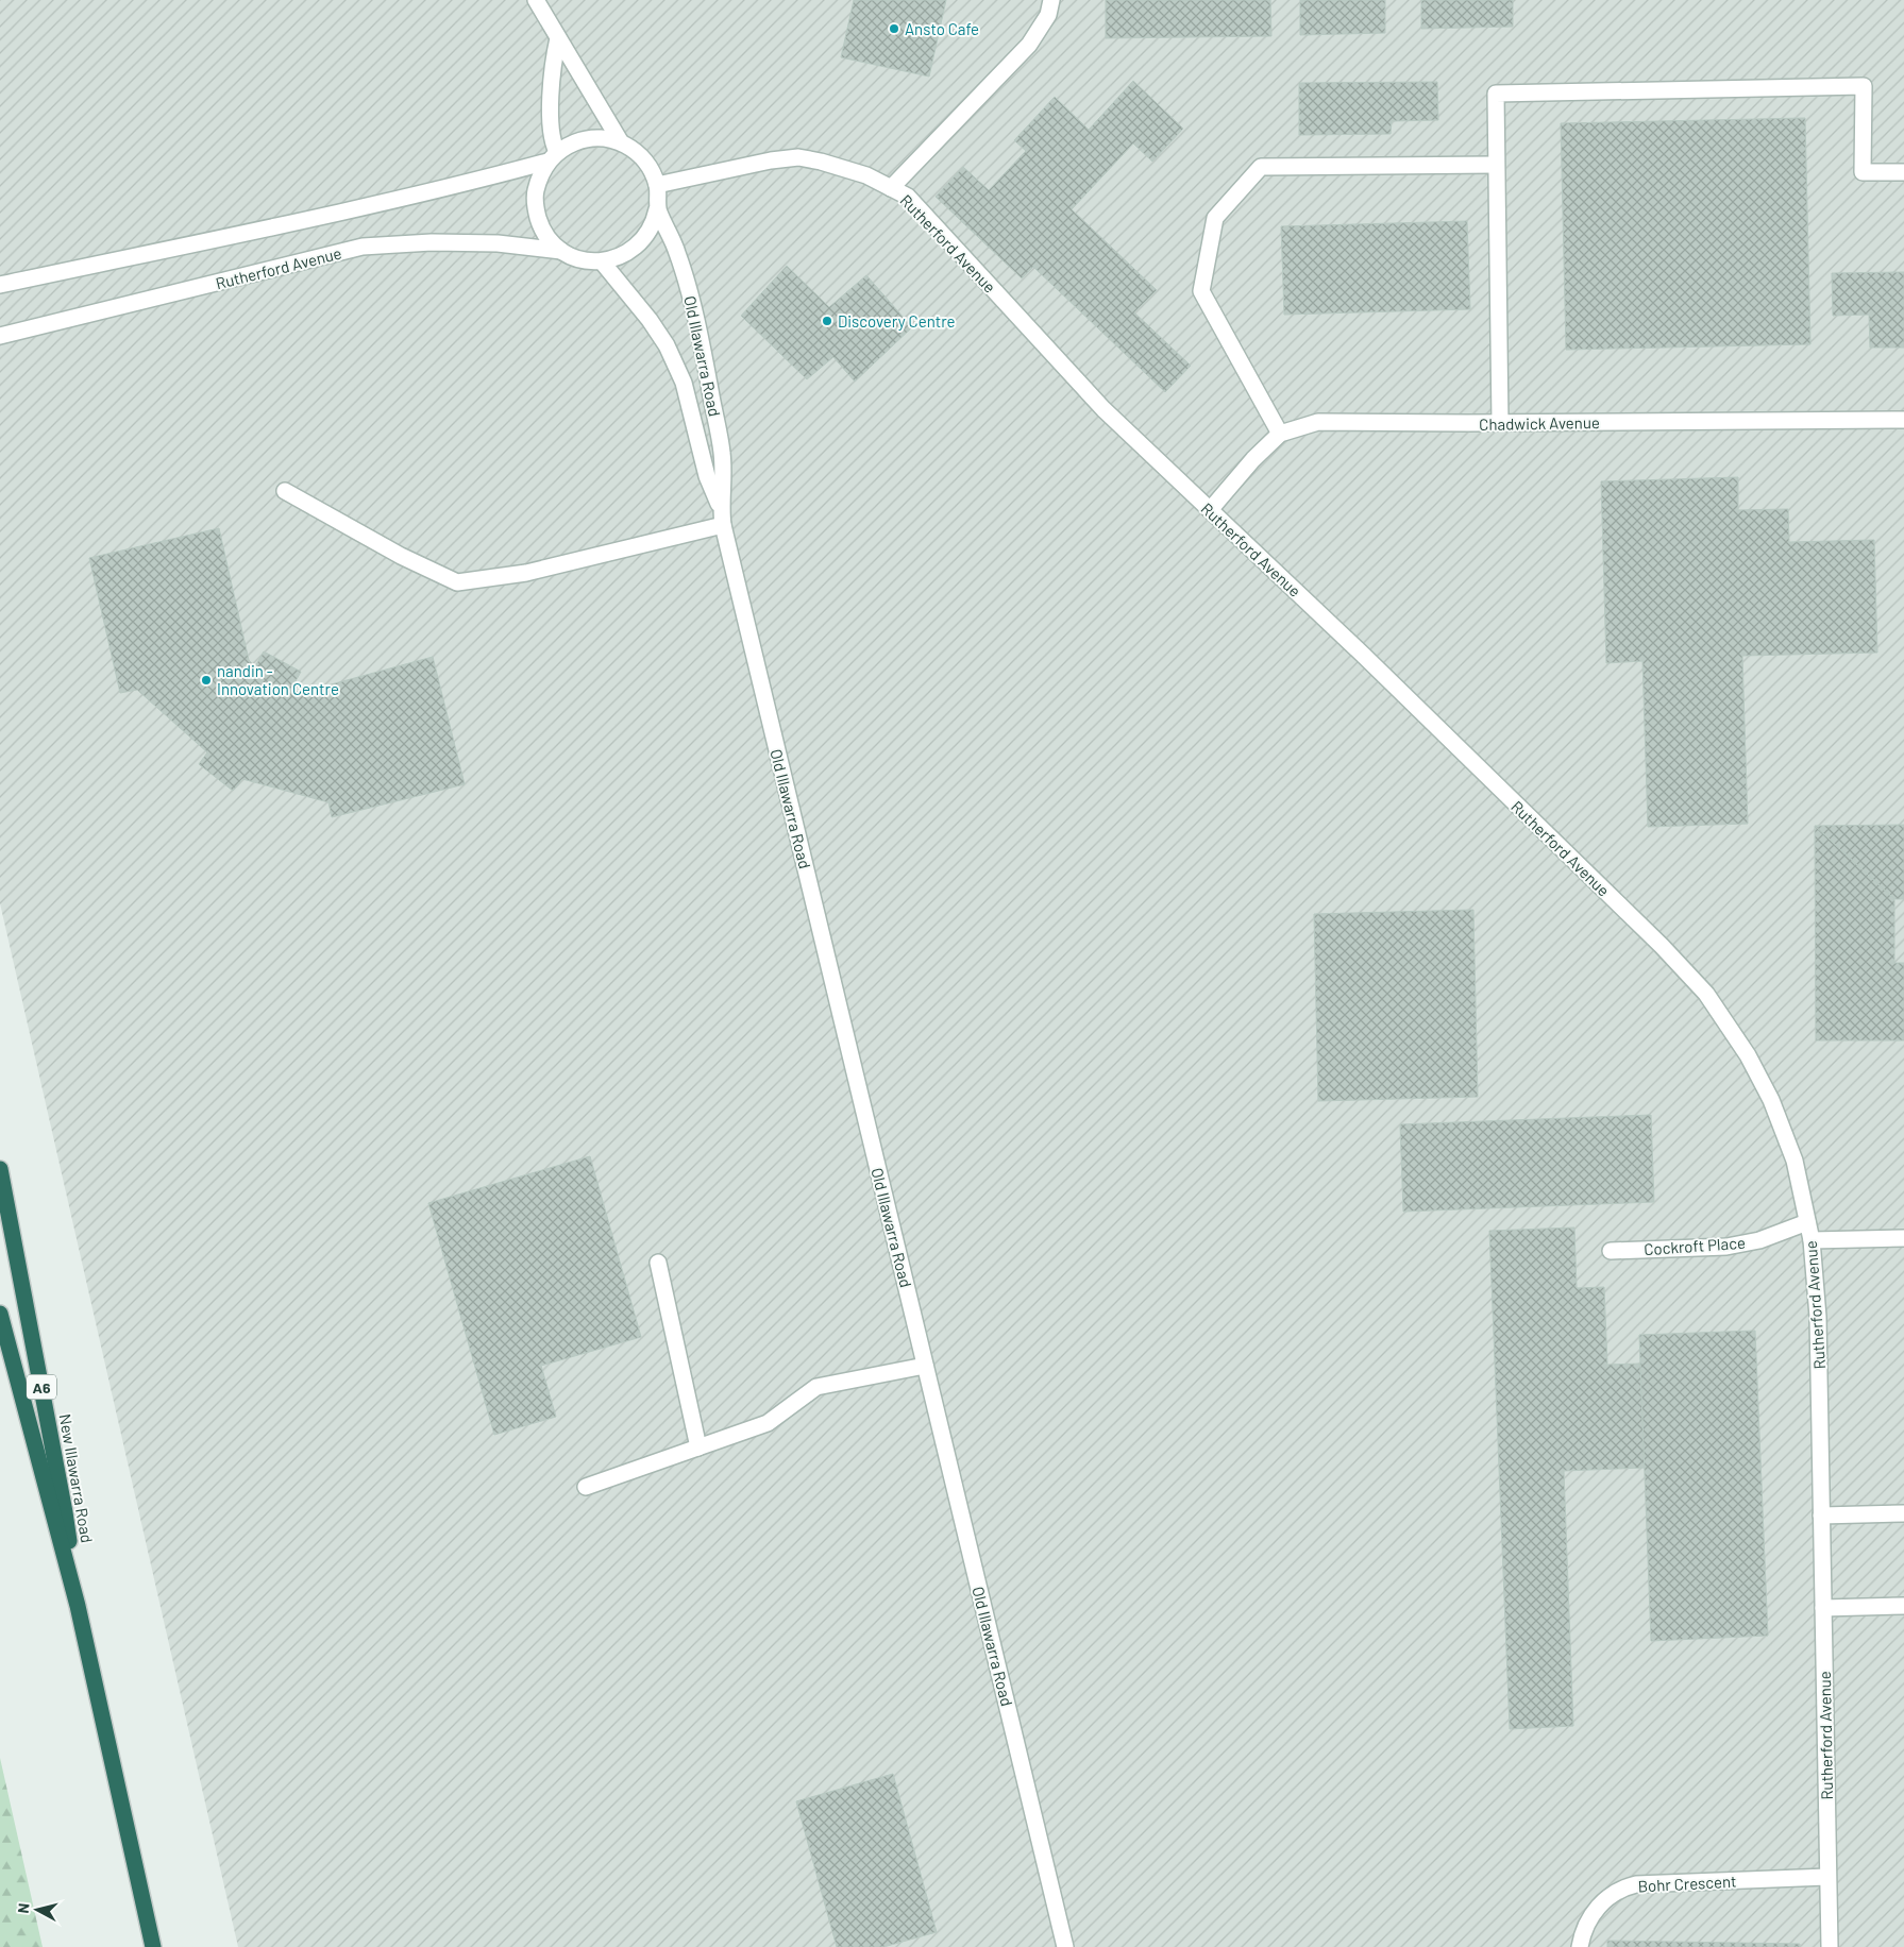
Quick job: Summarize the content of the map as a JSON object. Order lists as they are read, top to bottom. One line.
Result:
{"streets":{"highway":["A6","New Illawarra Road"],"street":["Rutherford Avenue","Old Illawarra Road","Chadwick Avenue","Cockroft Place","Bohr Crescent"]},"crossings":[["Rutherford Avenue","Old Illawarra Road"],["Rutherford Avenue","Chadwick Avenue"],["Rutherford Avenue","Cockroft Place"],["Rutherford Avenue","Bohr Crescent"]],"places":["Ansto Cafe","Discovery Centre","nandin - Innovation Centre"],"north":"left"}
